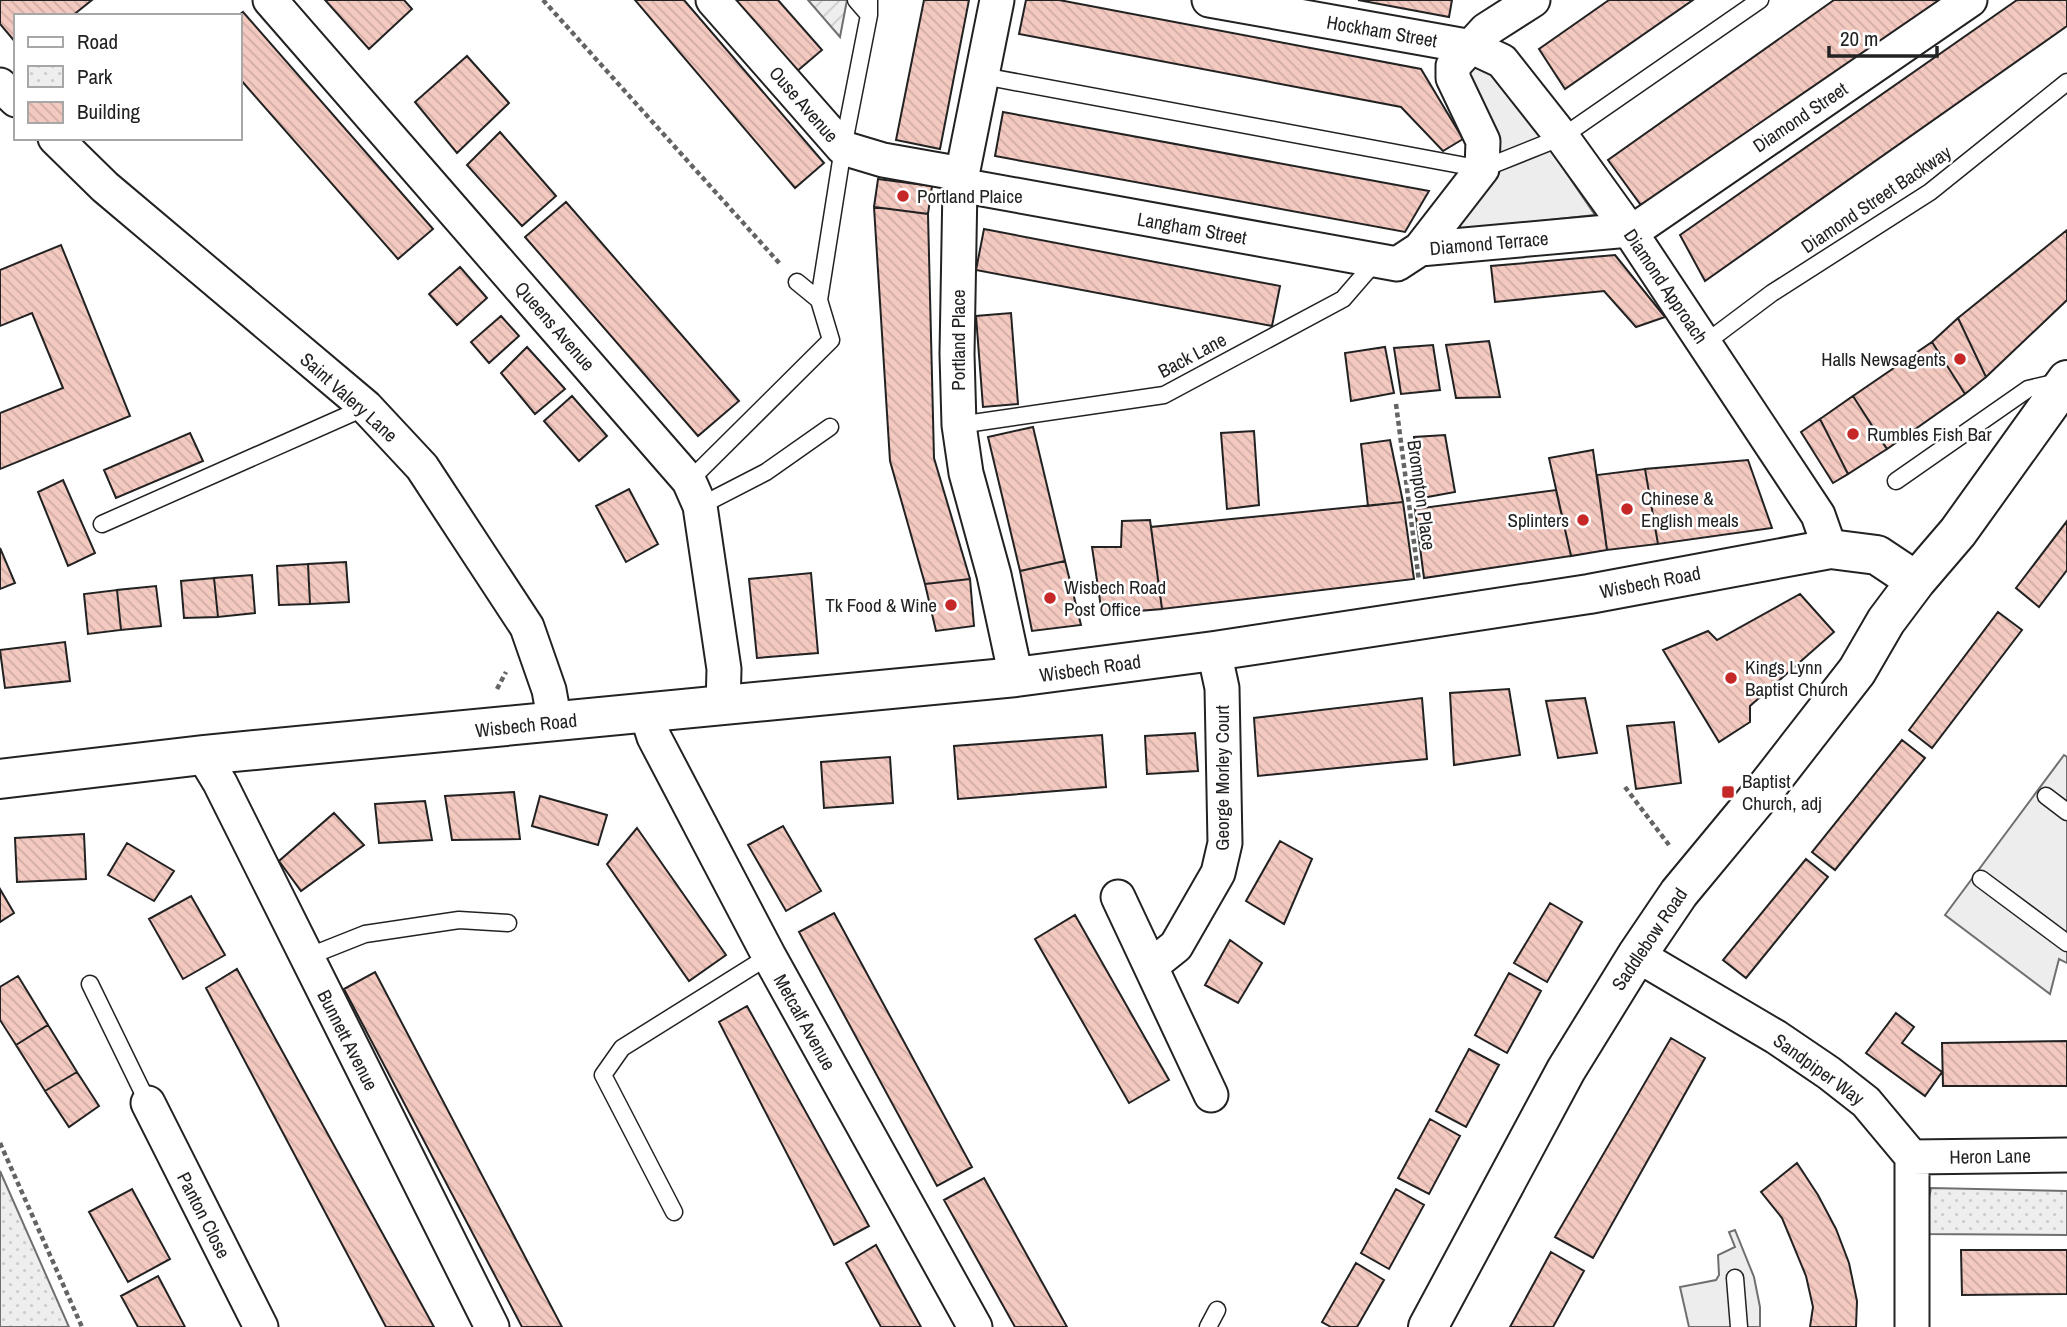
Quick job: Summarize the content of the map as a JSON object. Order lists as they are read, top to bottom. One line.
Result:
{"streets":{"street":["Hockham Street","Ouse Avenue","Diamond Street","Langham Street","Diamond Terrace","Diamond Approach","Queens Avenue","Portland Place","Saint Valery Lane","Wisbech Road","George Morley Court","Saddlebow Road","Metcalf Avenue","Bunnett Avenue","Sandpiper Way","Heron Lane","Panton Close"],"lane":["Diamond Street Backway","Back Lane"],"path":["Brompton Place"]},"crossings":[["Hockham Street","Diamond Approach"],["Ouse Avenue","Langham Street"],["Ouse Avenue","Portland Place"],["Diamond Street","Diamond Terrace"],["Diamond Street","Diamond Approach"],["Diamond Street Backway","Diamond Approach"],["Langham Street","Diamond Terrace"],["Langham Street","Portland Place"],["Langham Street","Back Lane"],["Diamond Terrace","Diamond Approach"],["Diamond Approach","Wisbech Road"],["Portland Place","Back Lane"],["Portland Place","Wisbech Road"],["Saint Valery Lane","Wisbech Road"],["Wisbech Road","George Morley Court"],["Wisbech Road","Saddlebow Road"],["Wisbech Road","Metcalf Avenue"],["Wisbech Road","Bunnett Avenue"],["Saddlebow Road","Sandpiper Way"],["Sandpiper Way","Heron Lane"]],"places":{"other":["Portland Plaice","Halls Newsagents","Rumbles Fish Bar","Chinese & English meals","Splinters","Wisbech Road Post Office","Tk Food & Wine","Kings Lynn Baptist Church"],"transit":["Baptist Church, adj"]},"legend":["Road","Park","Building"],"scale_bar":"20 m"}
